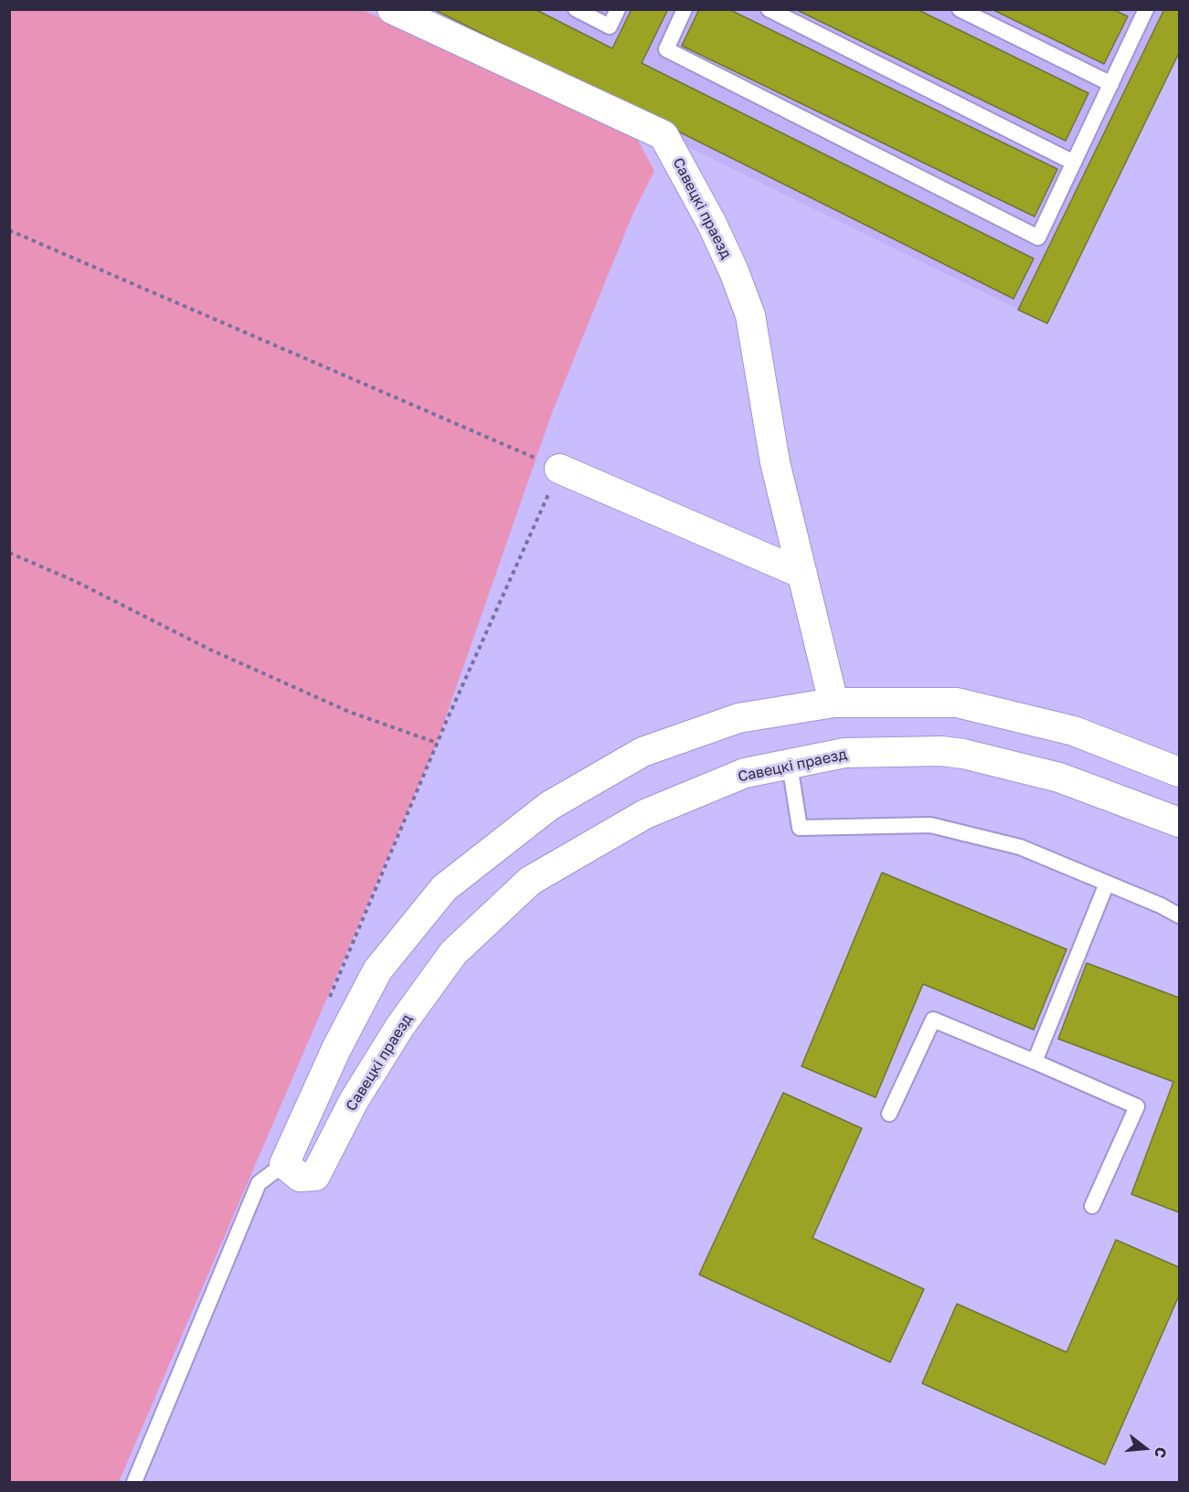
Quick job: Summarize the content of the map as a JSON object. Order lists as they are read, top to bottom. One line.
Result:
{"streets":{"street":["Савецкі праезд"]},"north":"right"}
